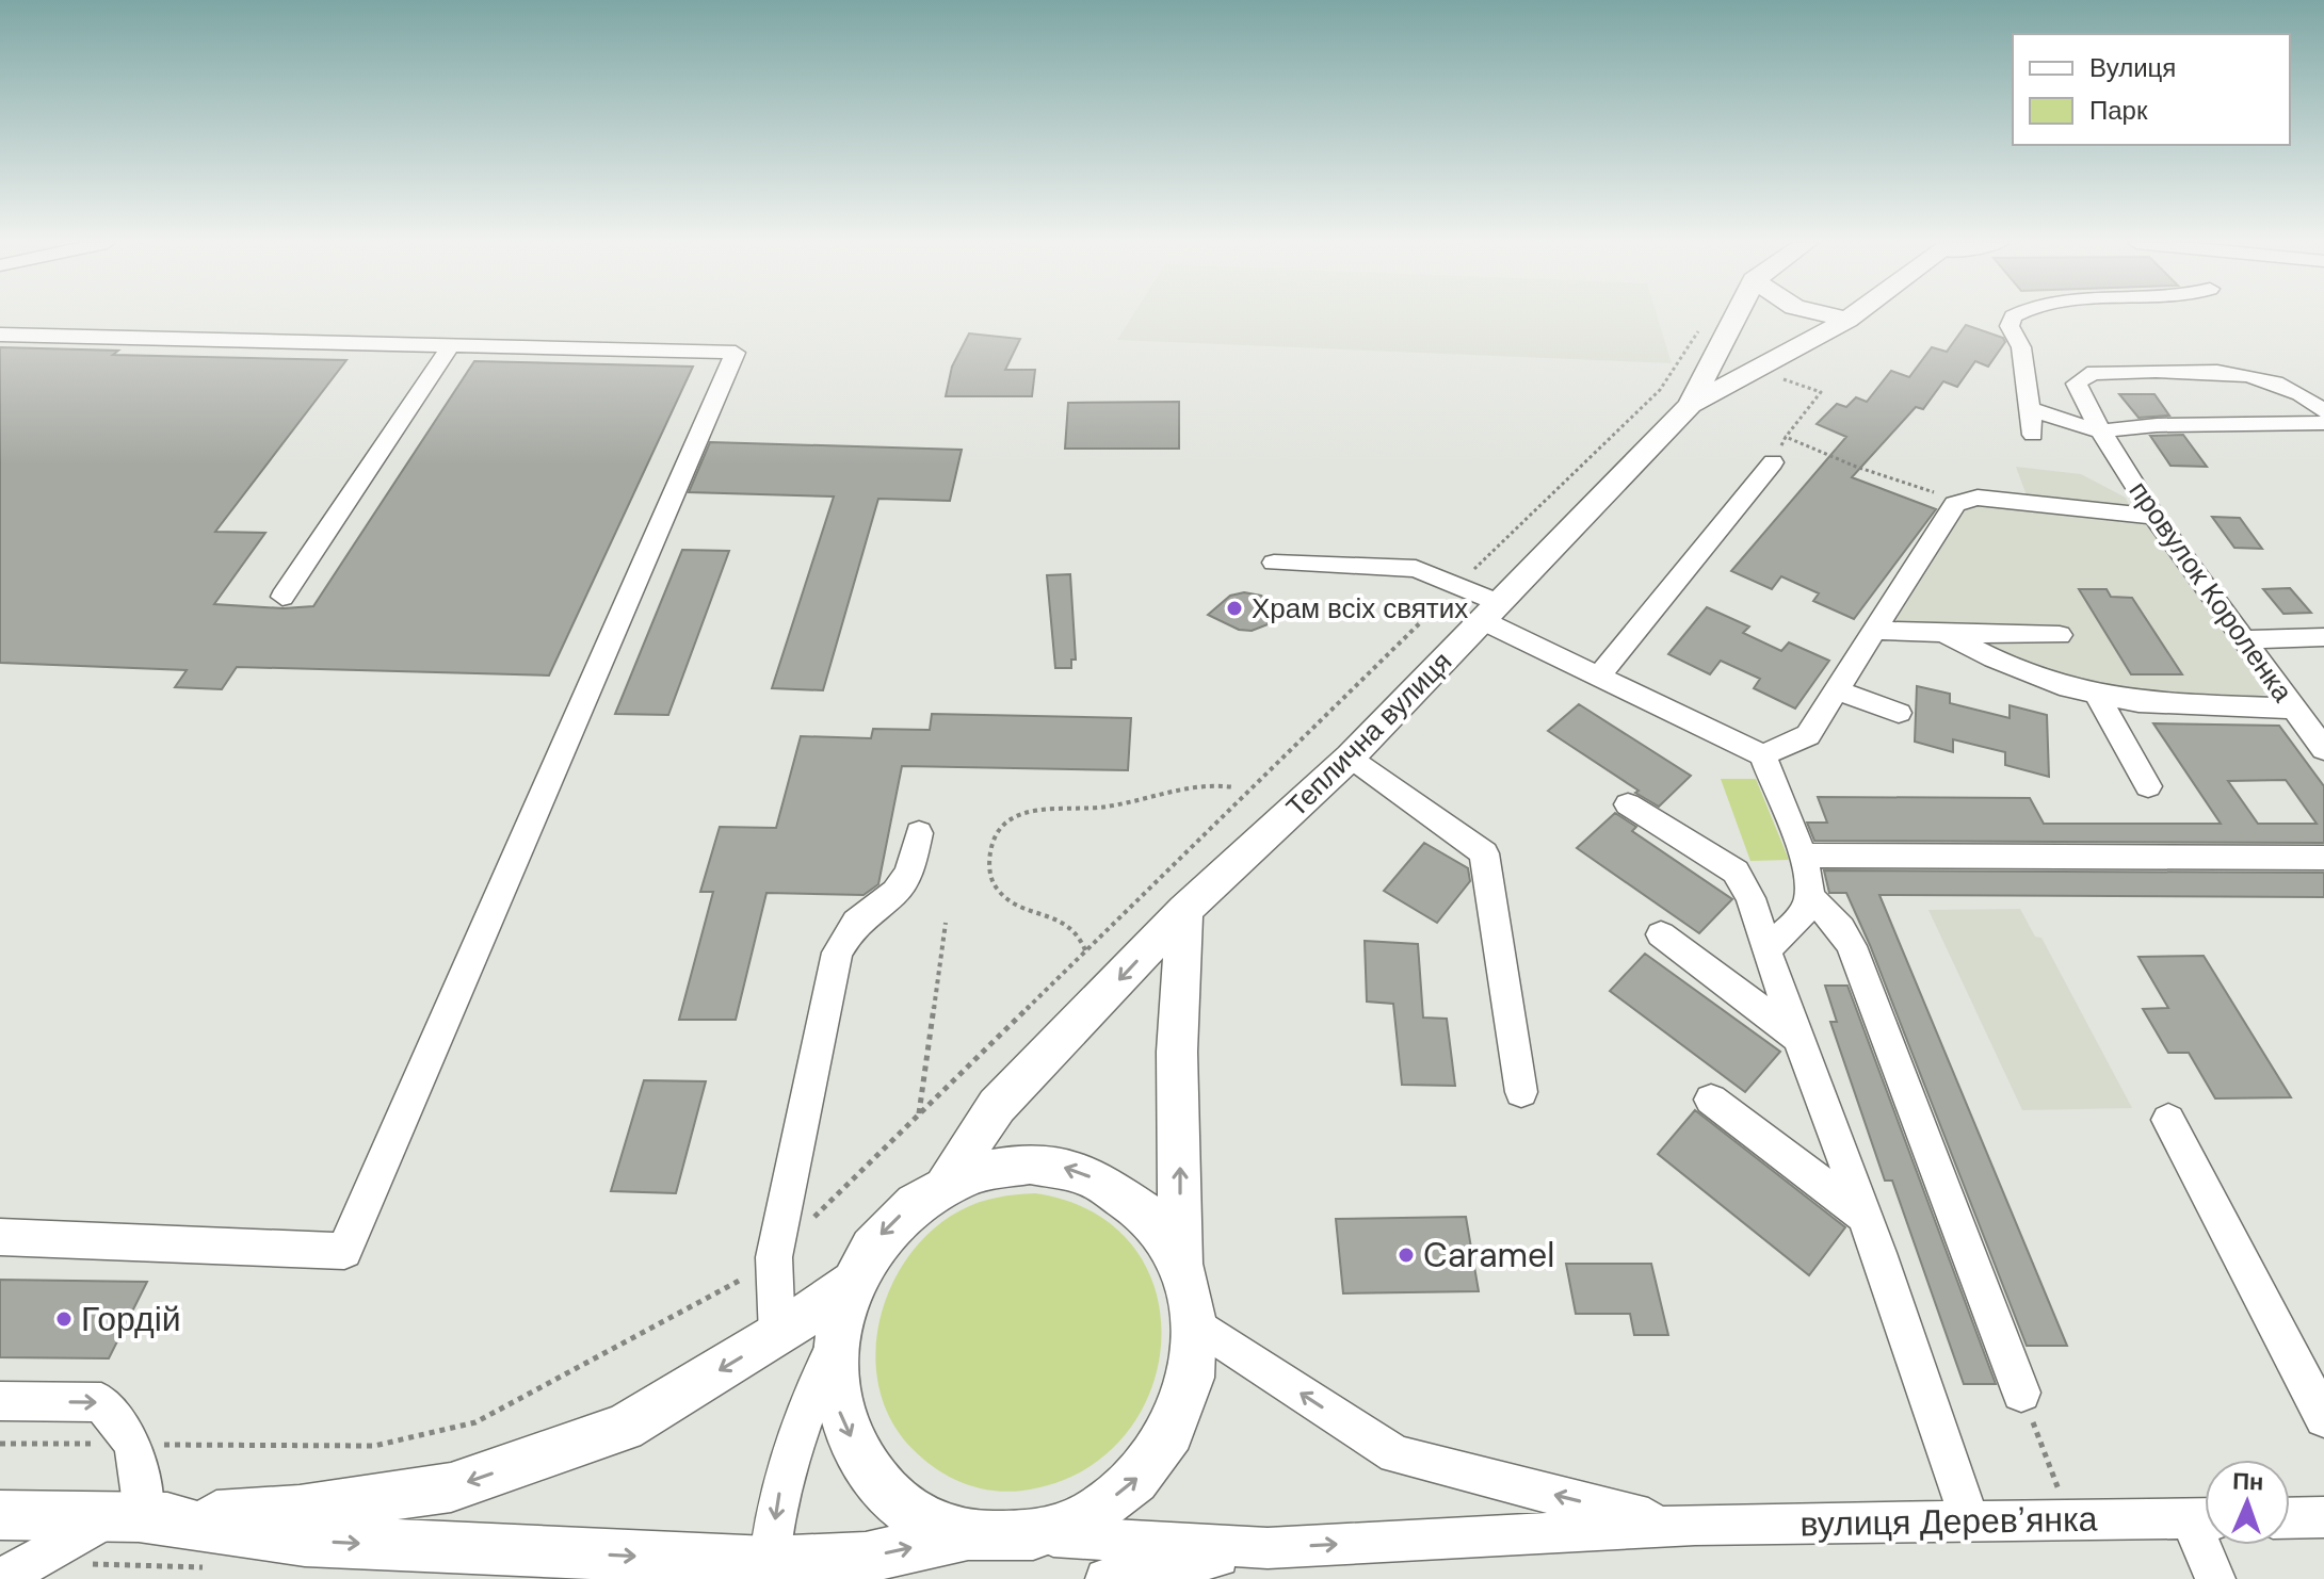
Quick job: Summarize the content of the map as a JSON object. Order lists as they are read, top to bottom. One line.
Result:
{"streets":{"main road":["Теплична вулиця"],"street":["провулок Короленка","вулиця Деревʼянка"]},"places":["Храм всіх святих","Caramel","Гордій"],"legend":["Вулиця","Парк"],"north":"top"}
